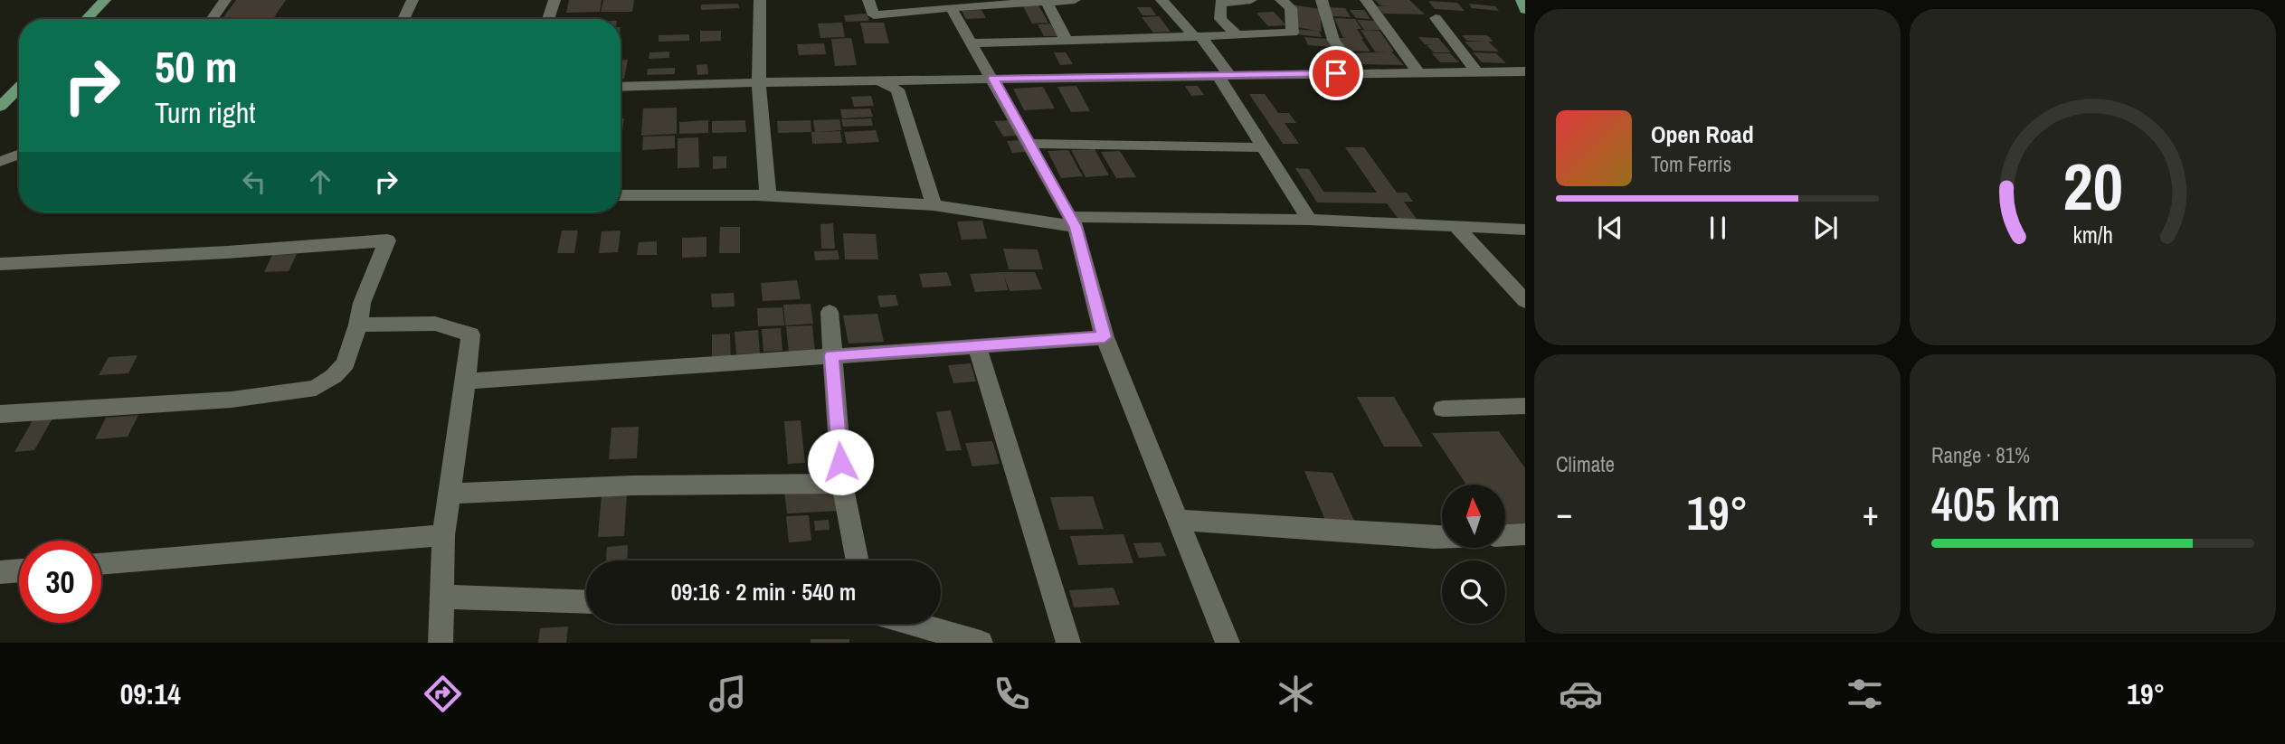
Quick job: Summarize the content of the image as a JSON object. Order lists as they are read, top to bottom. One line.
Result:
{"north":"top","page":{"turn":["50 m","Turn right"],"song":["Open Road","Tom Ferris"],"tile":["Climate",["Range · 81%","405 km"]],"heat":["−","19°","+"],"limit":"30","trip":"09:16 · 2 min · 540 m","tabs":["09:14","19°"],"gauge":["20","km/h"]}}
